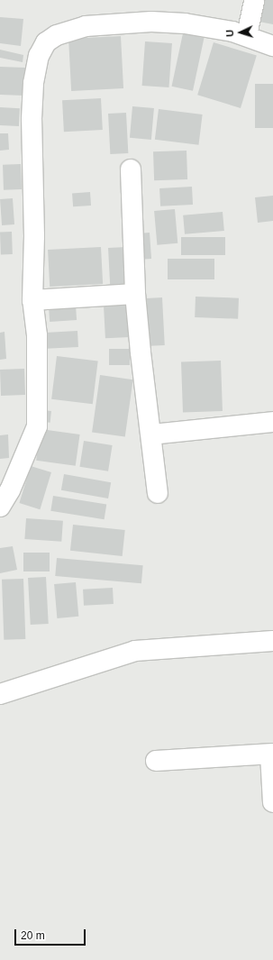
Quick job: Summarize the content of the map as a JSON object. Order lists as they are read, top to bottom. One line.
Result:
{"scale_bar":"20 m","north":"left"}
